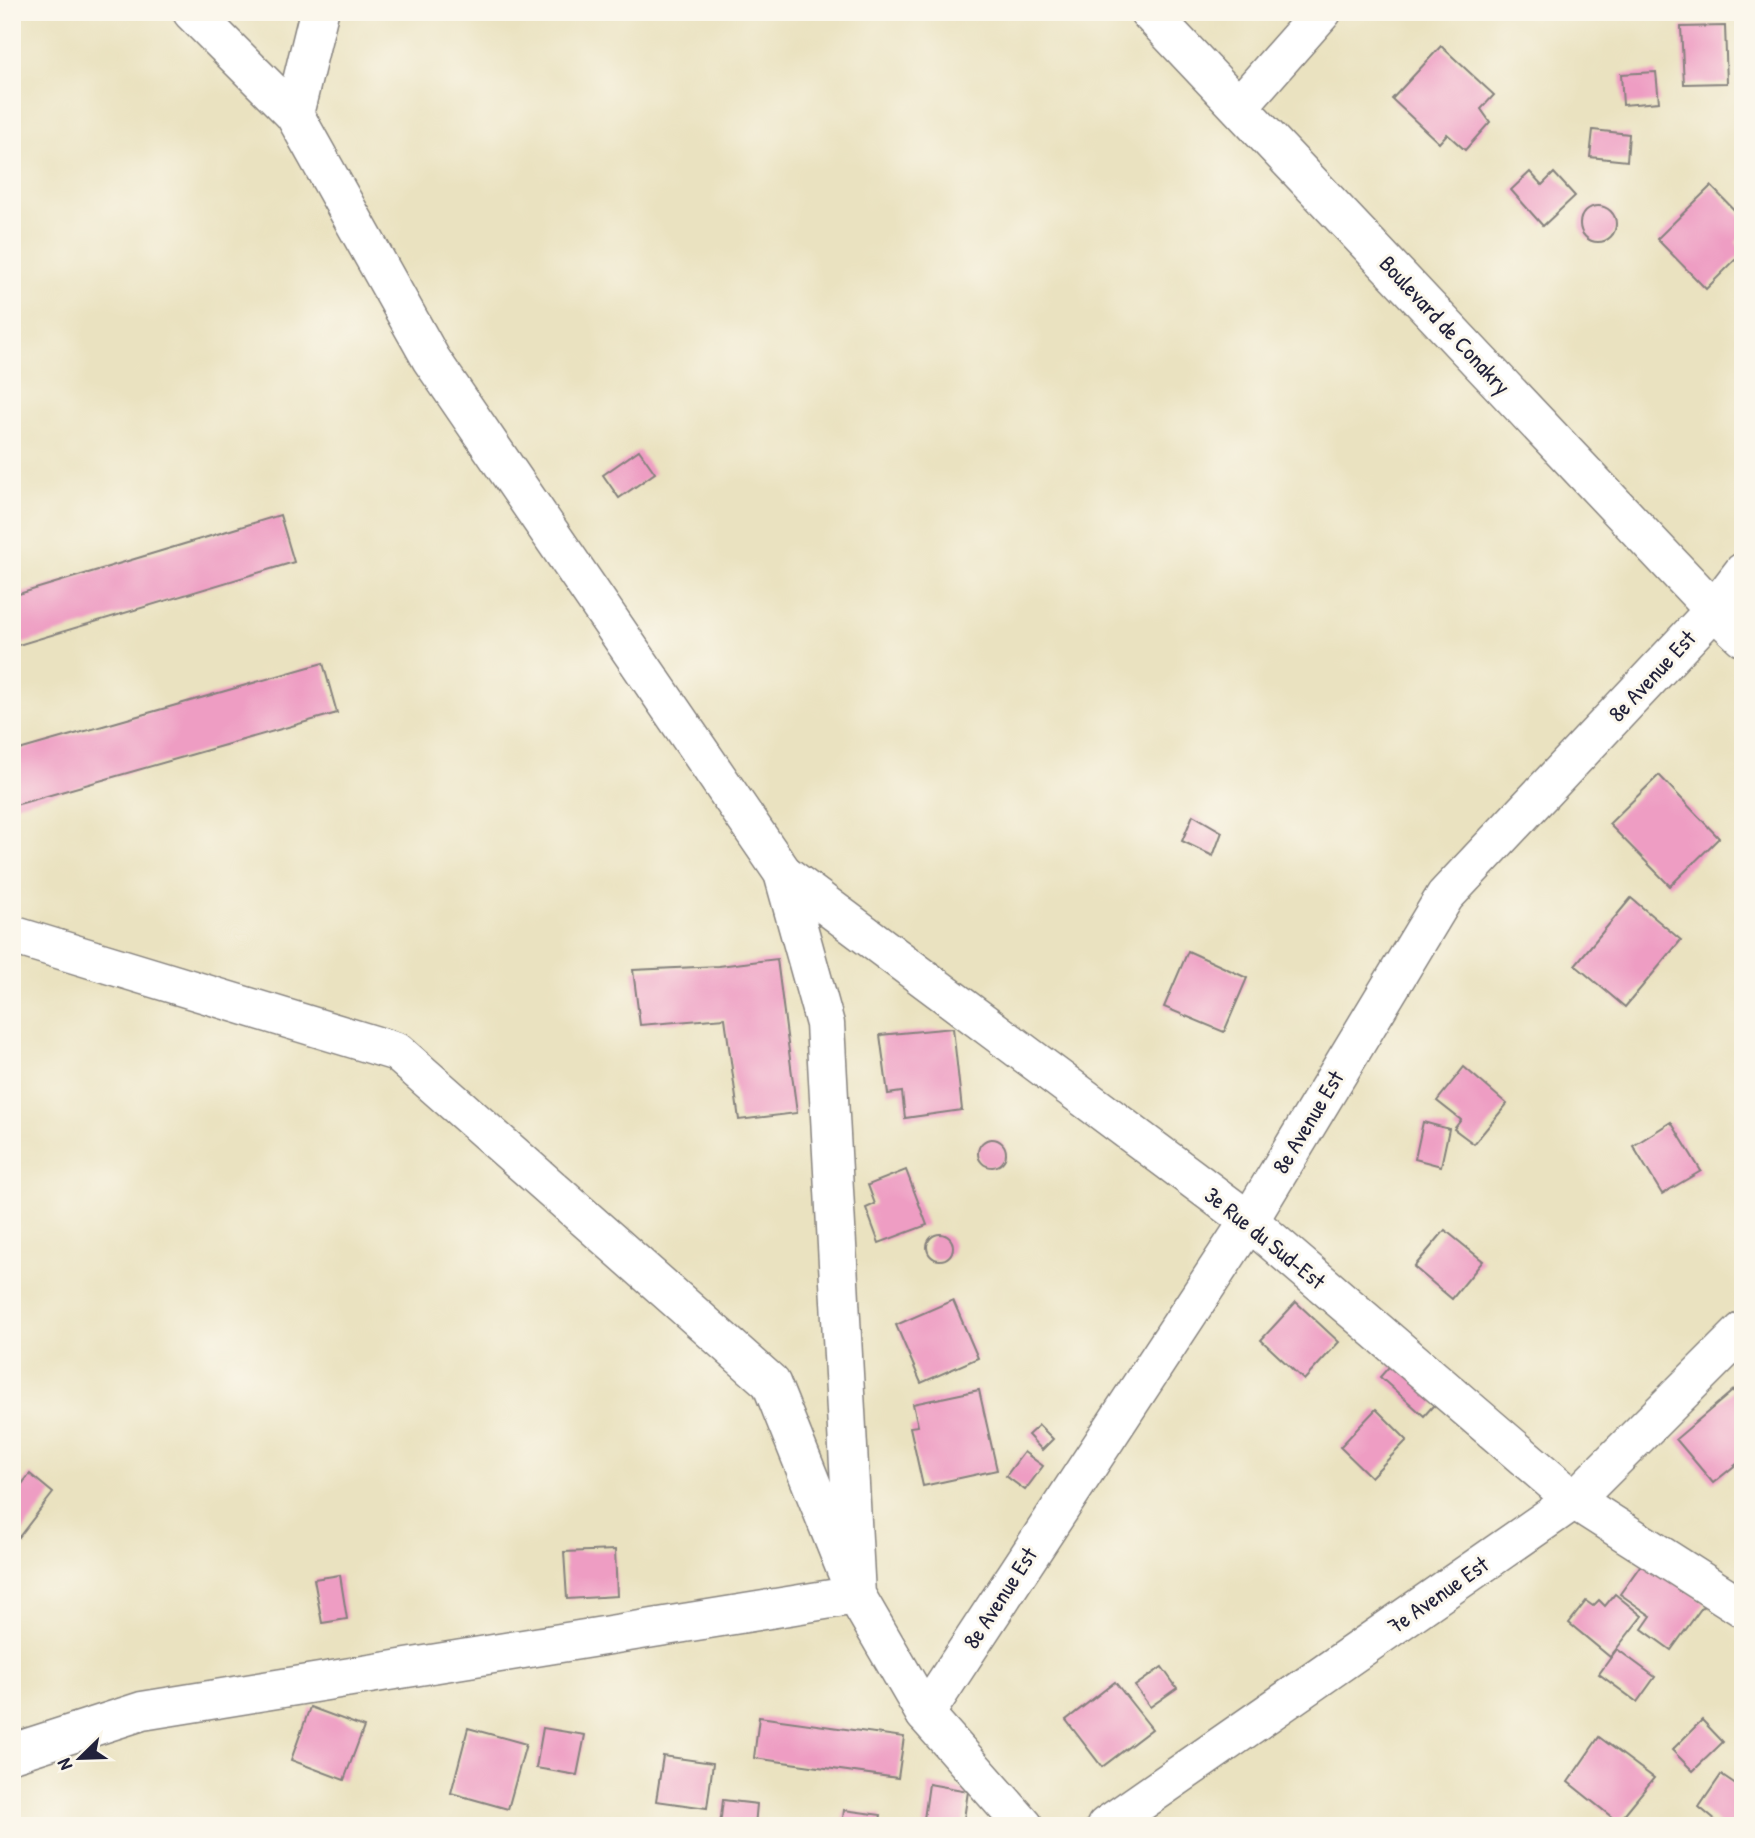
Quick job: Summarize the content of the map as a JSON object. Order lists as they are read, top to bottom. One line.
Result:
{"streets":{"street":["Boulevard de Conakry","8e Avenue Est","3e Rue du Sud-Est","7e Avenue Est"]},"crossings":[["Boulevard de Conakry","8e Avenue Est"],["8e Avenue Est","3e Rue du Sud-Est"],["3e Rue du Sud-Est","7e Avenue Est"]],"north":"bottom left"}
